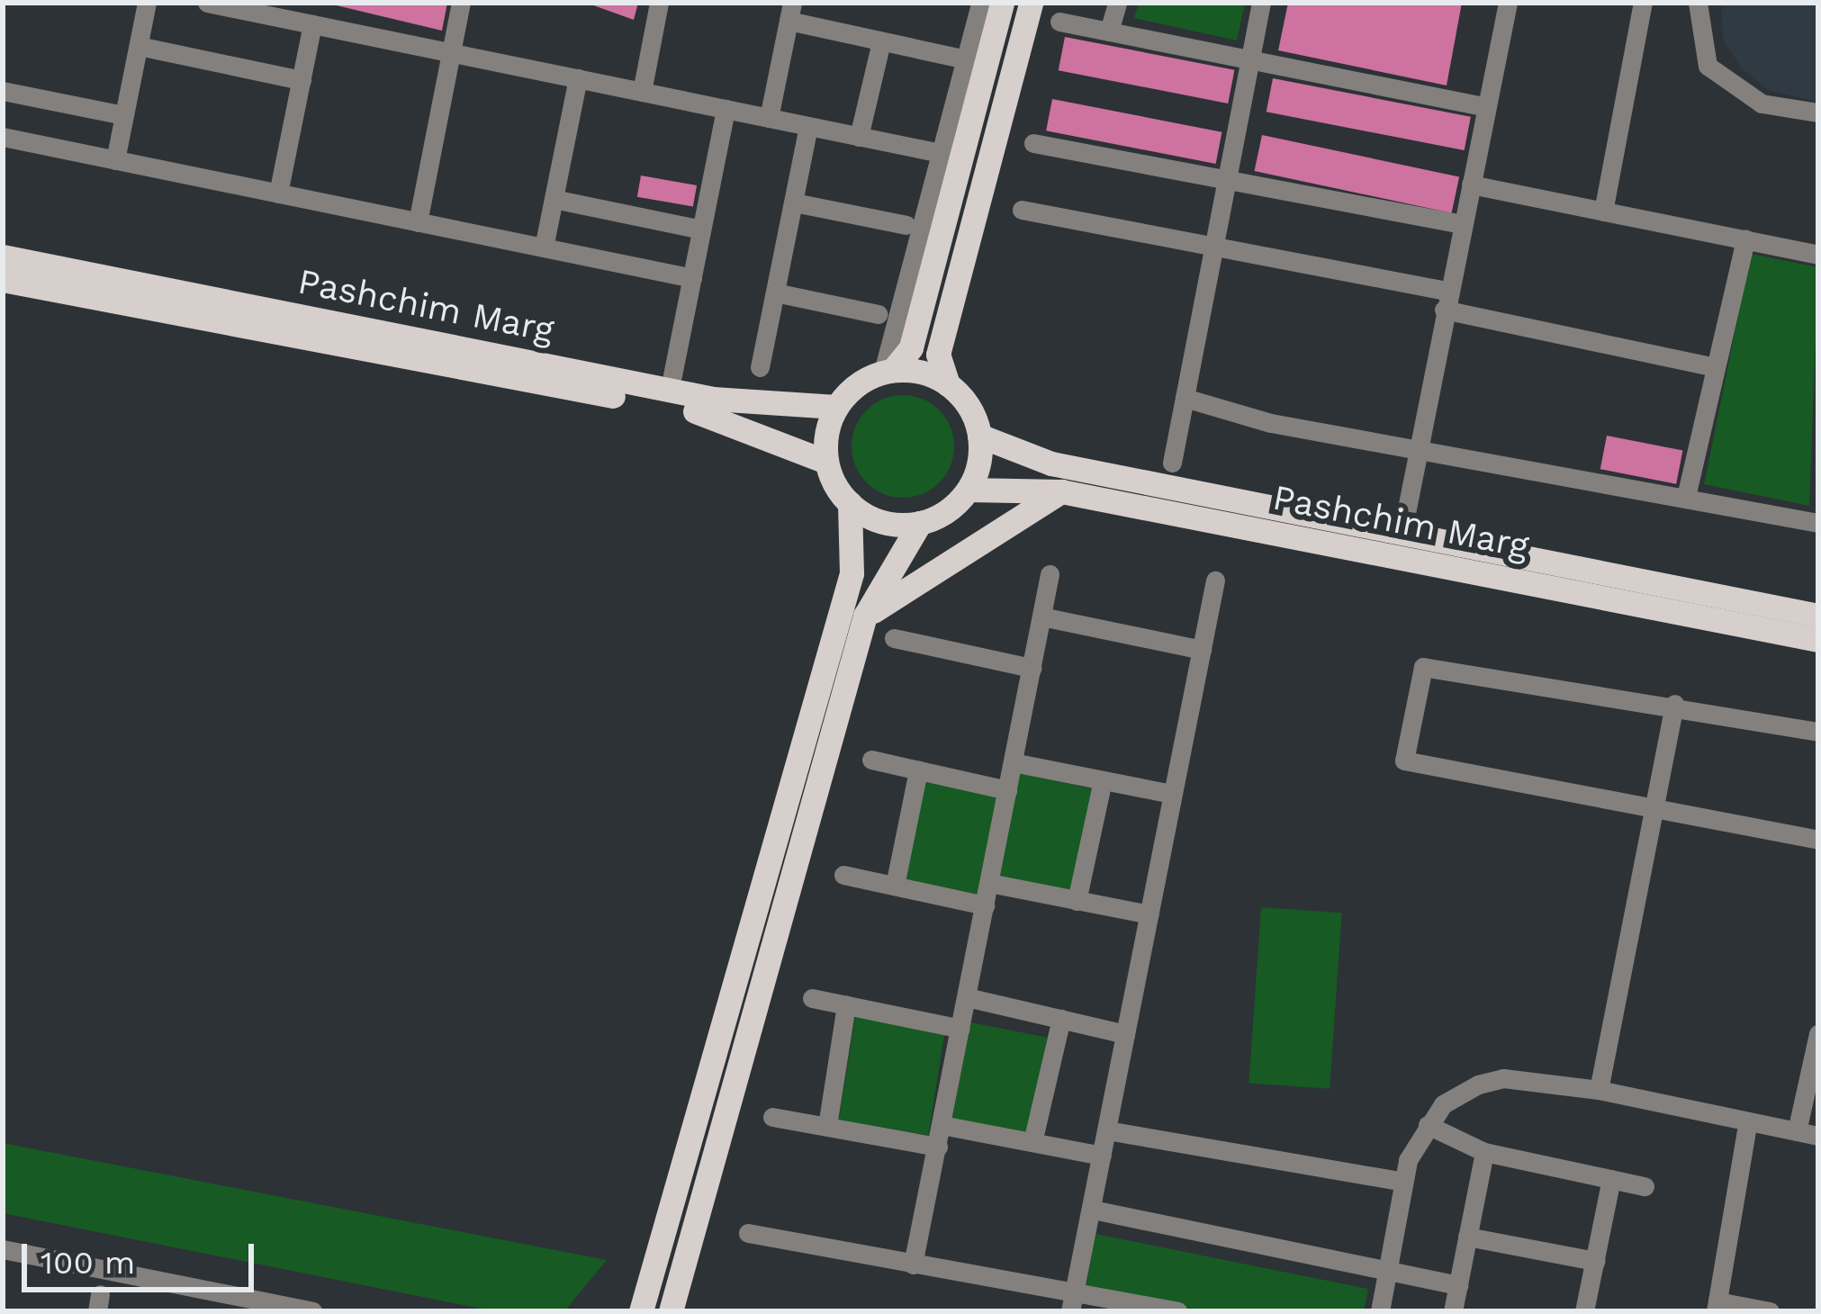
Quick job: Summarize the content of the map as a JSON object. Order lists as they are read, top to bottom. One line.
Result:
{"streets":{"main road":["Pashchim Marg"]},"scale_bar":"100 m"}
